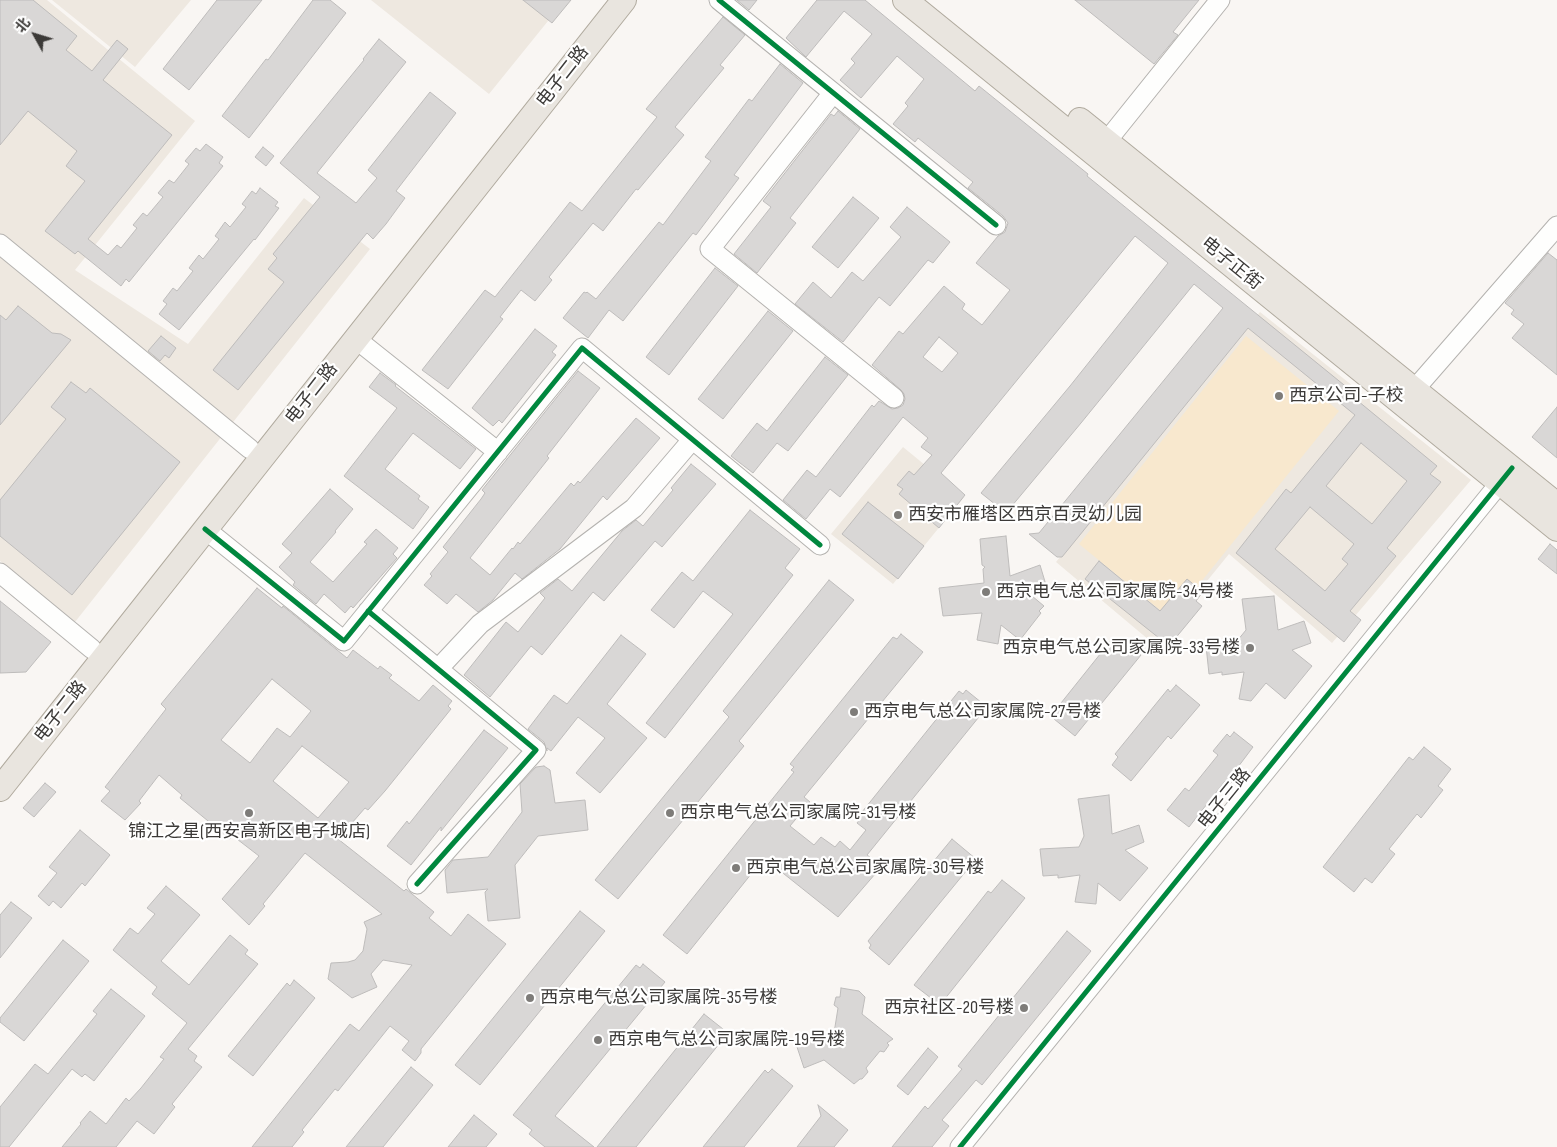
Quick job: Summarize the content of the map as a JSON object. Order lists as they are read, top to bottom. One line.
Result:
{"streets":{"main road":["电子二路","电子正街"],"street":["电子三路"]},"crossings":[["电子正街","电子三路"]],"places":["西京公司-子校","西安市雁塔区西京百灵幼儿园","西京电气总公司家属院-34号楼","西京电气总公司家属院-33号楼","西京电气总公司家属院-27号楼","锦江之星(西安高新区电子城店)","西京电气总公司家属院-31号楼","西京电气总公司家属院-30号楼","西京电气总公司家属院-35号楼","西京社区-20号楼","西京电气总公司家属院-19号楼"],"north":"top left"}
